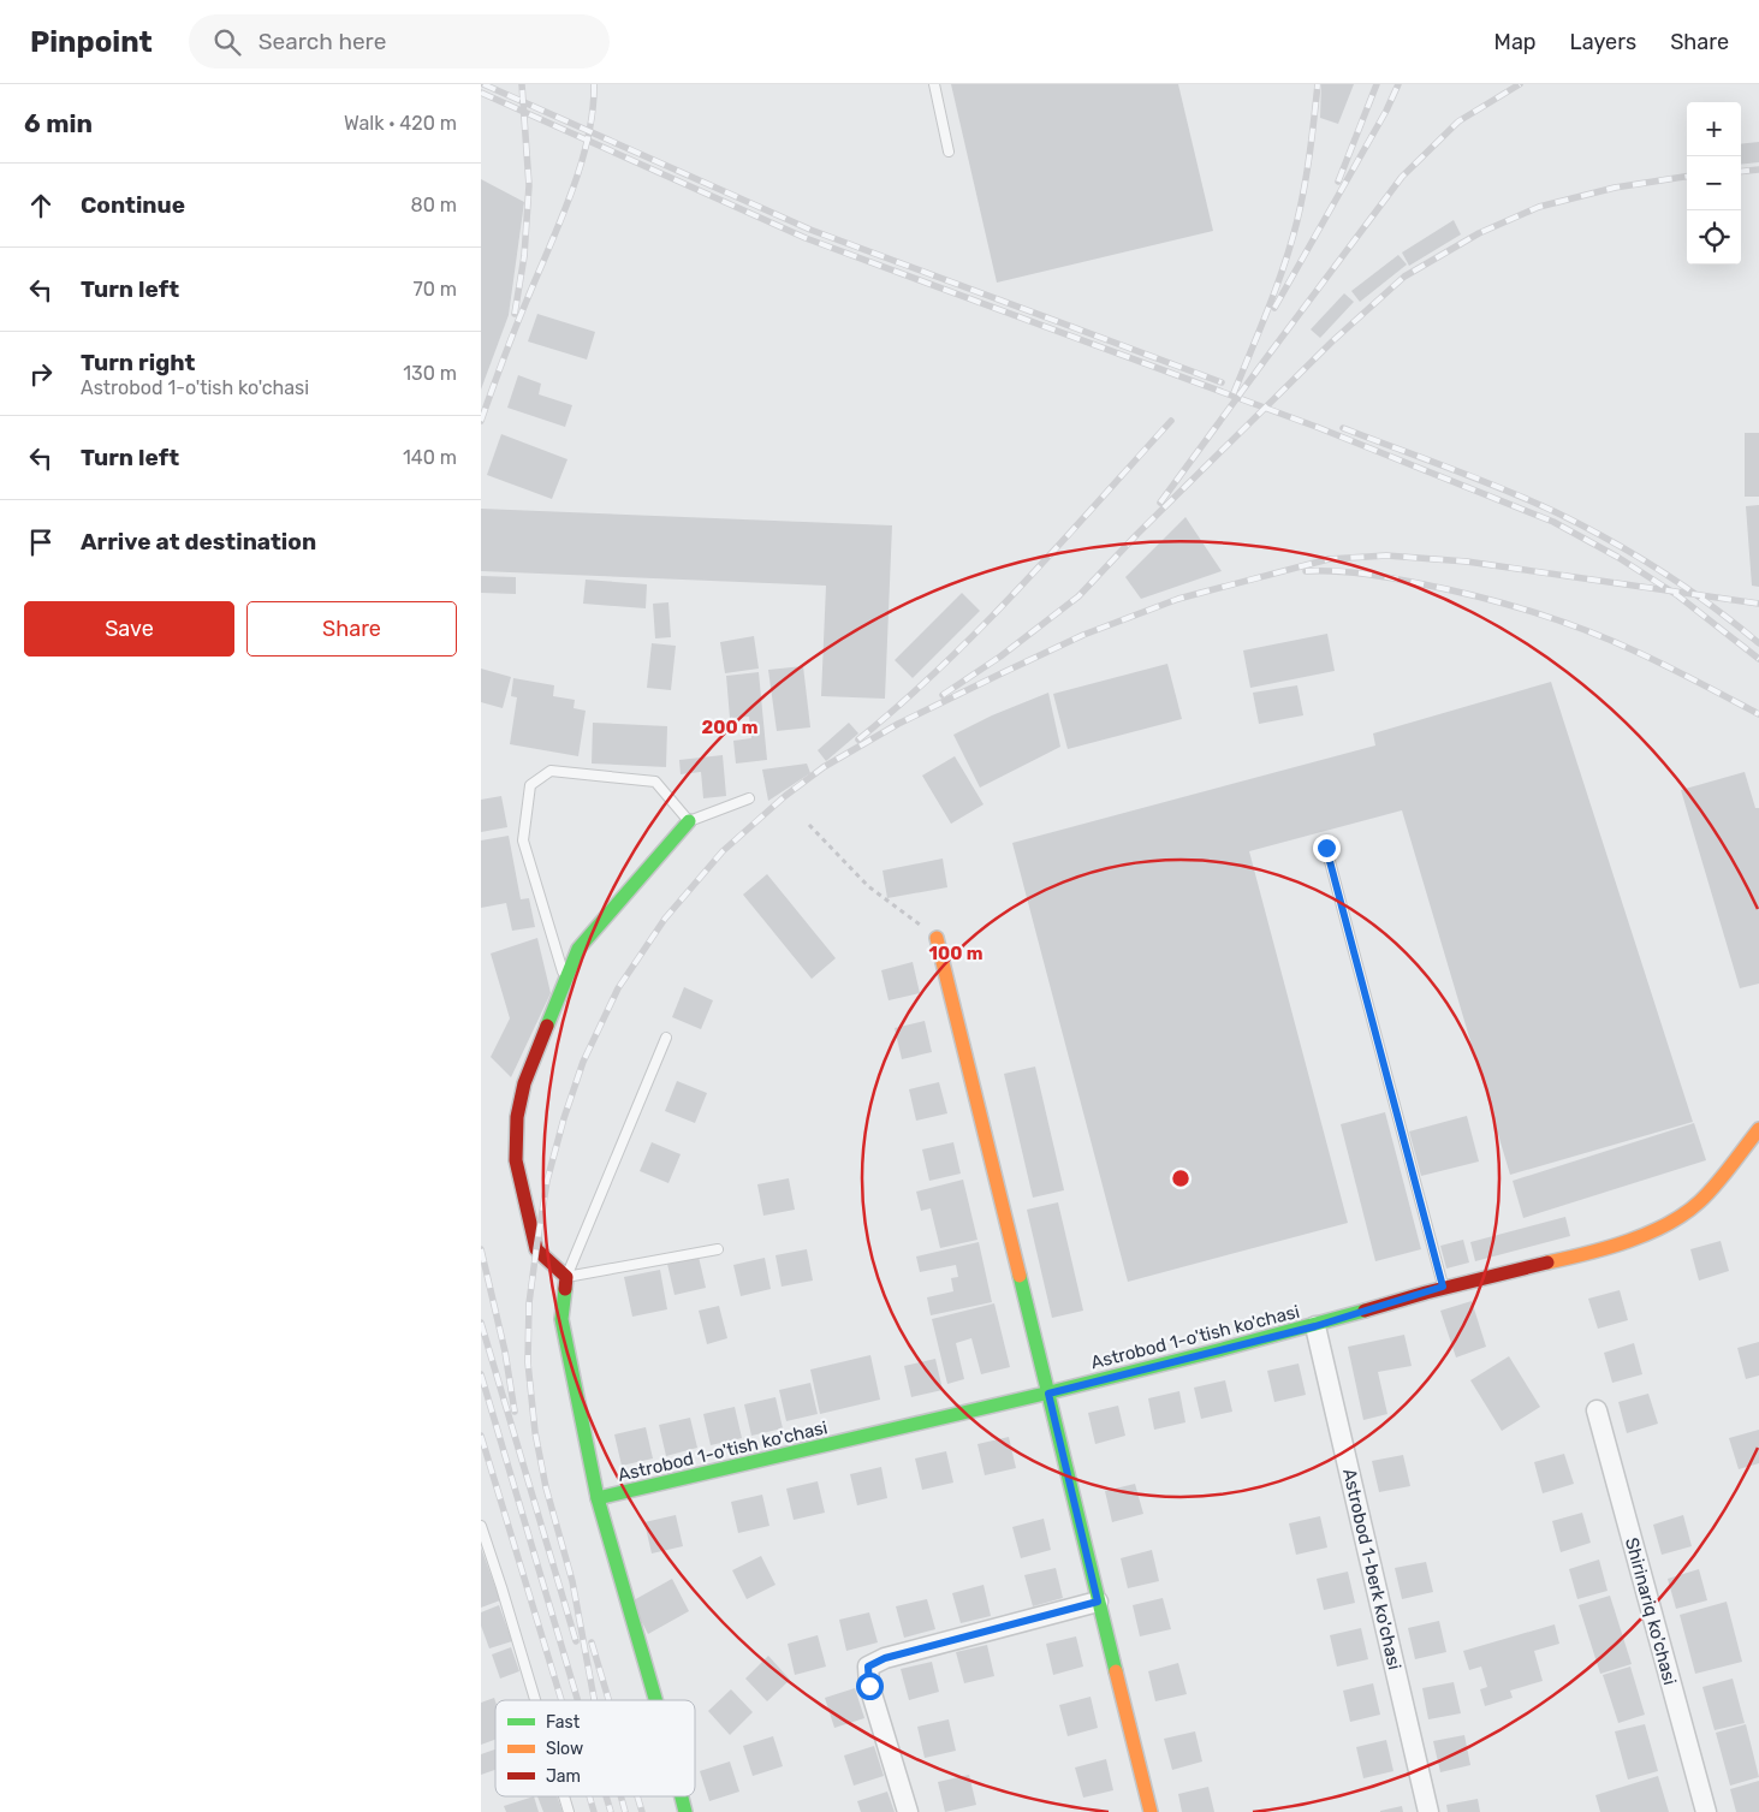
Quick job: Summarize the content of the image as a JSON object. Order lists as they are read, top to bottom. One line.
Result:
{"streets":{"street":["Astrobod 1-o'tish ko'chasi","Astrobod 1-berk ko'chasi","Shirinariq ko'chasi"]},"crossings":[["Astrobod 1-o'tish ko'chasi","Astrobod 1-berk ko'chasi"]],"legend":["Fast","Slow","Jam"],"page":{"header":"Pinpoint","search":"Search here","nav":["Map","Layers","Share"],"heading":["6 min","Walk · 420 m"],"map_buttons":["+","−"],"list":[["Continue","80 m"],["Turn left","70 m"],["Turn right","Astrobod 1-o'tish ko'chasi","130 m"],["Turn left","140 m"],"Arrive at destination"],"buttons":["Save","Share"]},"rings":["200 m","100 m"]}
